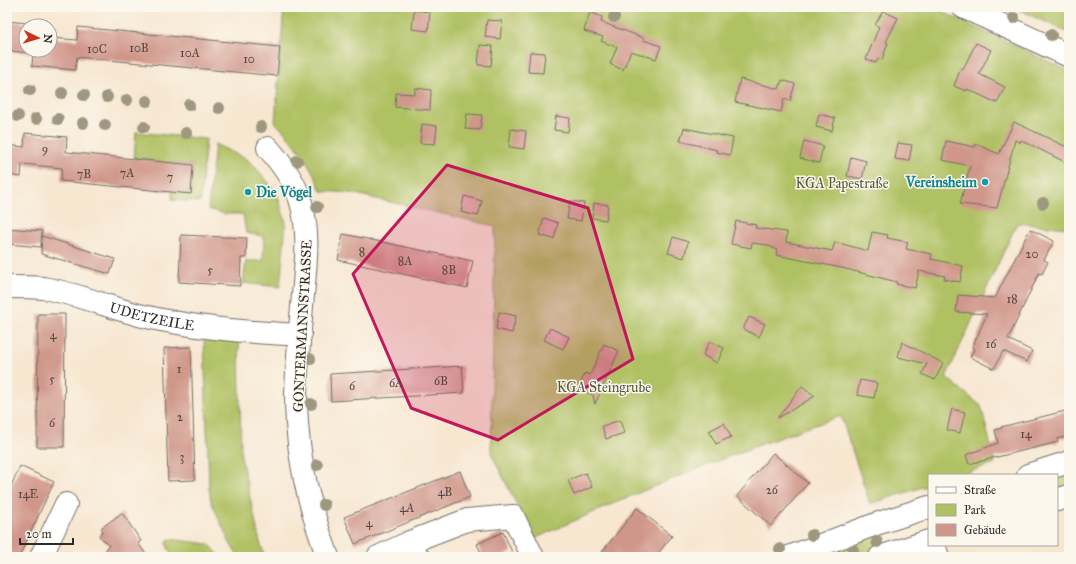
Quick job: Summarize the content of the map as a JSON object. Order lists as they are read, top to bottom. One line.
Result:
{"streets":{"street":["UDETZEILE","GONTERMANNSTRASSE"]},"crossings":[["UDETZEILE","GONTERMANNSTRASSE"]],"parks":["KGA Papestraße","KGA Steingrube"],"places":["Vereinsheim","Die Vögel"],"house_numbers":["10B","10C","10A","10","9","7A","7B","7","8","20","8A","5","8B","18","4","16","1","5","6B","6A","6","2","6","14","3","26","4B","14E","4A","4"],"legend":["Straße","Park","Gebäude"],"scale_bar":"20 m","north":"right"}
